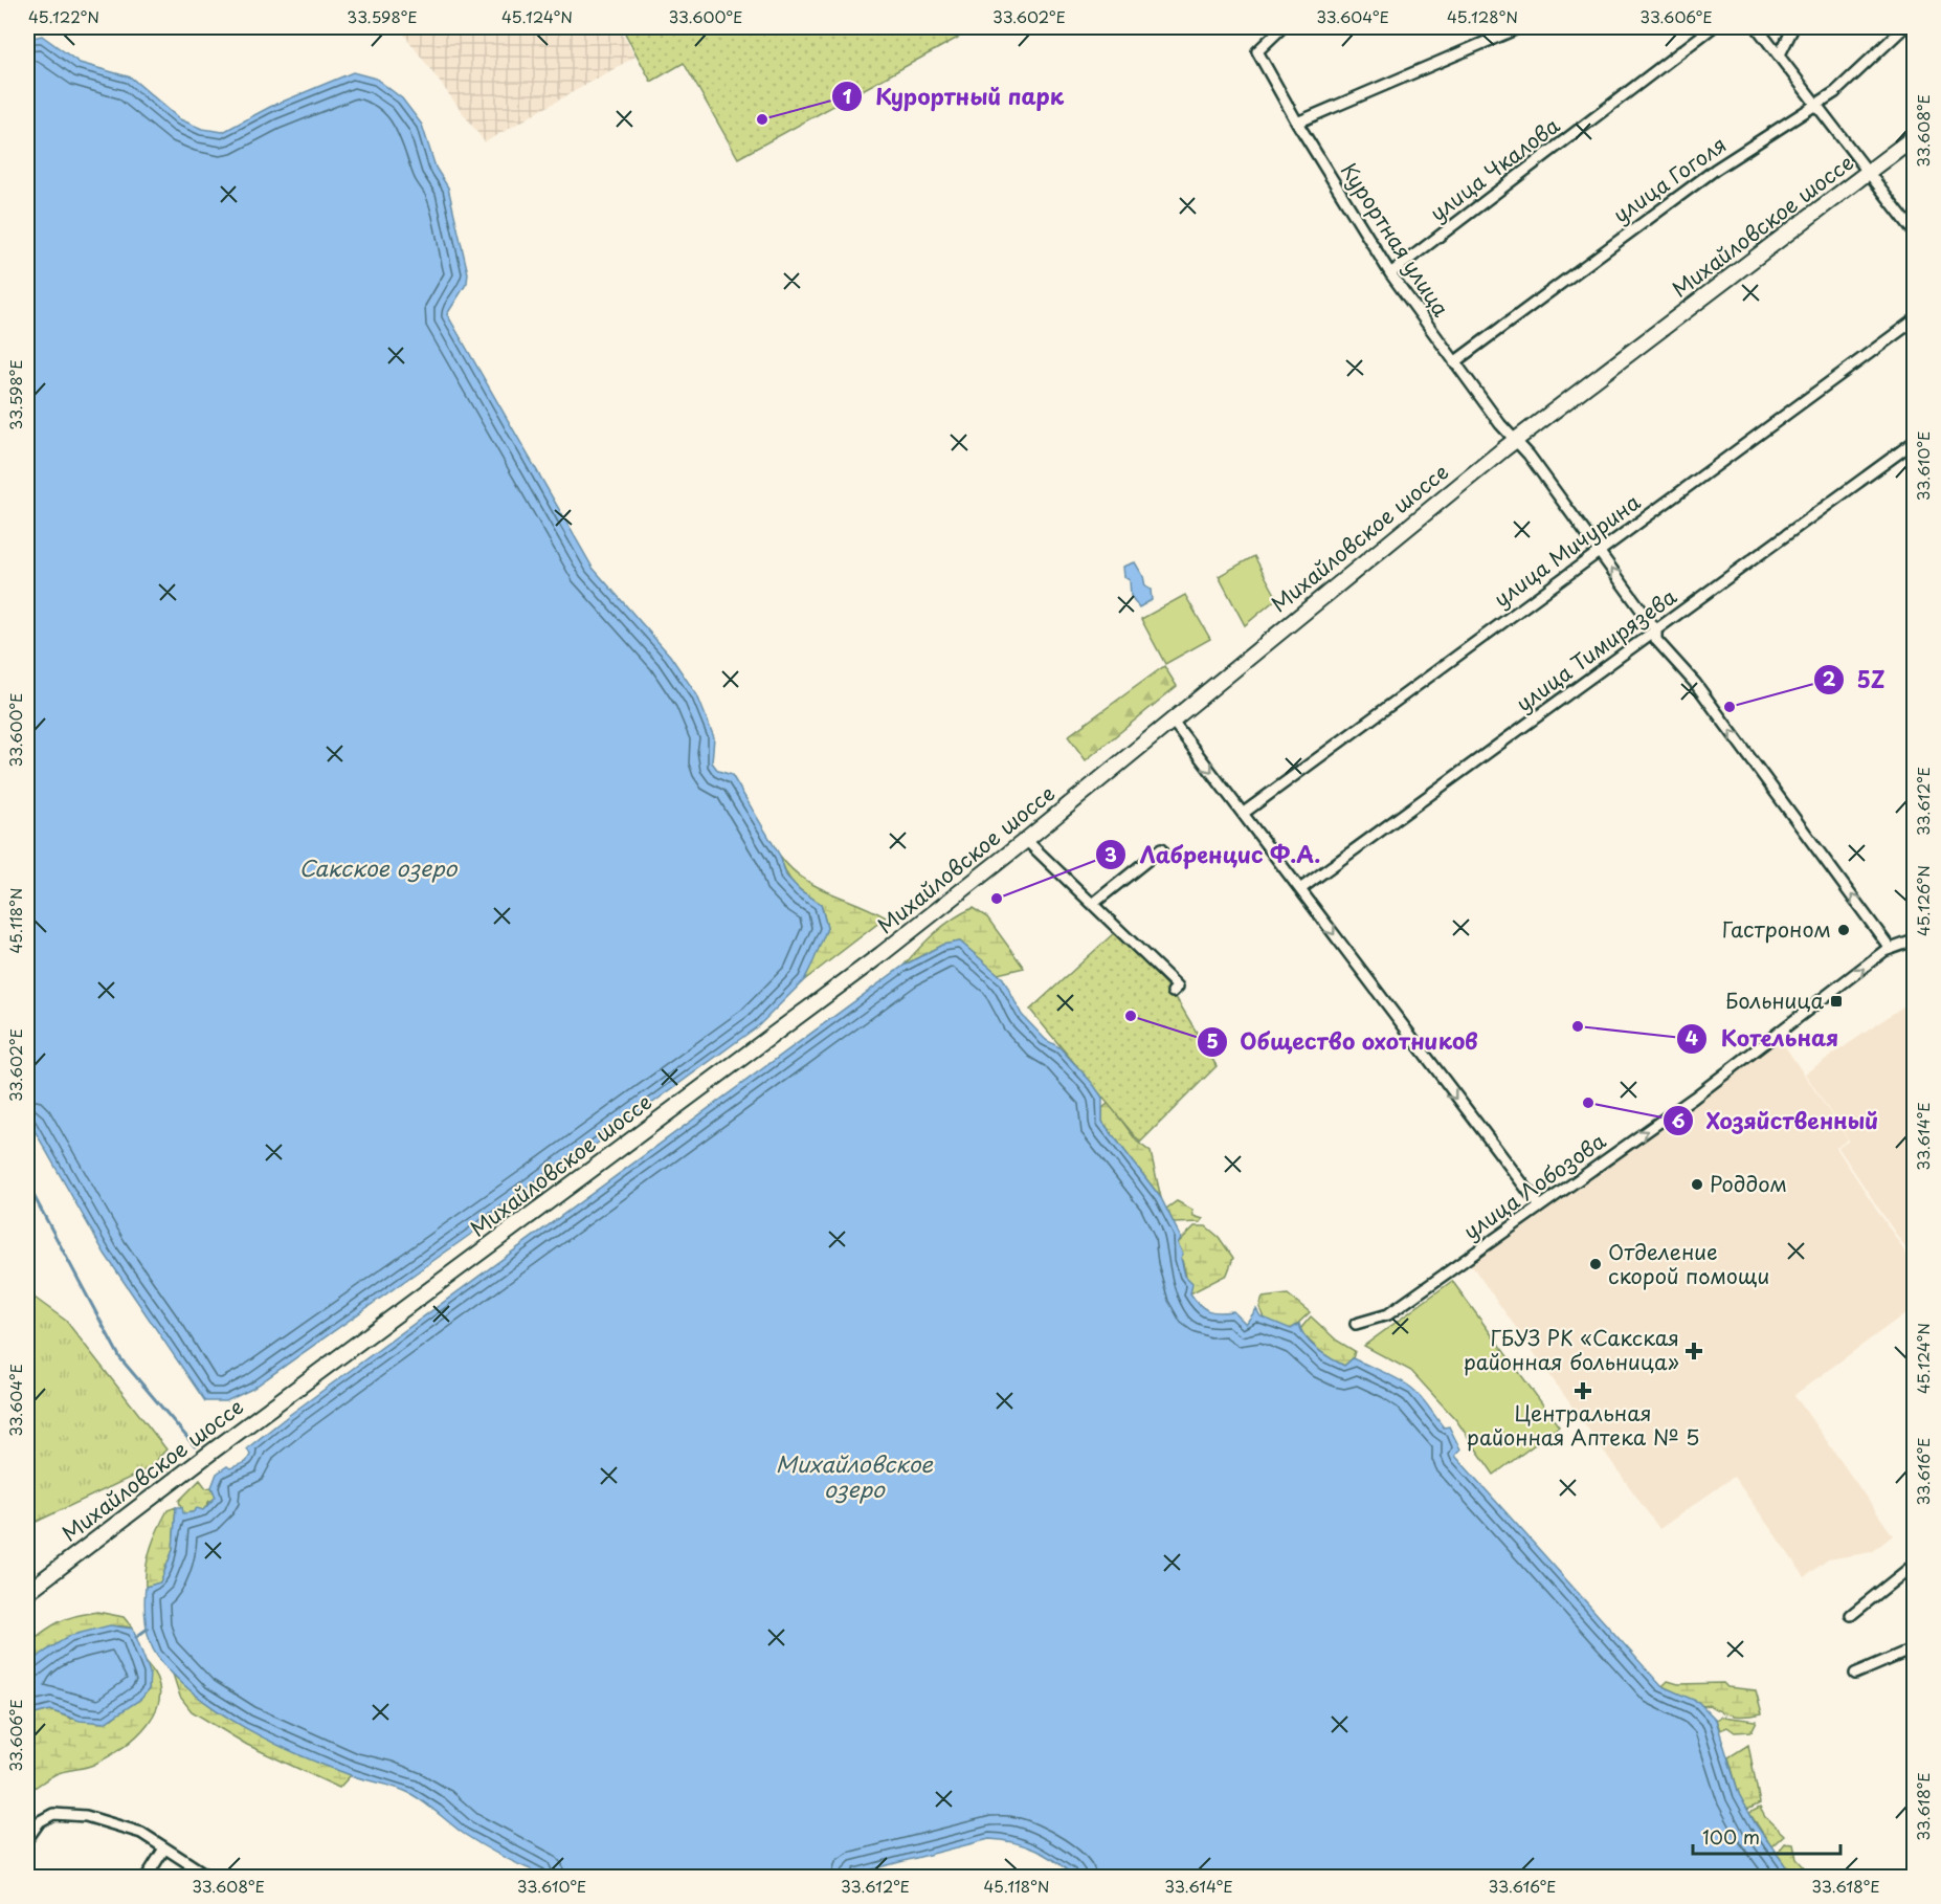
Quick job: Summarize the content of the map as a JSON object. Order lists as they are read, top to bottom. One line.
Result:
{"streets":{"main road":["Михайловское шоссе"],"street":["улица Чкалова","улица Гоголя","Курортная улица","улица Мичурина","улица Тимирязева","улица Лобозова"]},"crossings":[["улица Чкалова","Курортная улица"],["улица Гоголя","Курортная улица"],["Михайловское шоссе","Курортная улица"],["Курортная улица","улица Мичурина"],["Курортная улица","улица Тимирязева"],["Курортная улица","улица Лобозова"]],"one_way":["Курортная улица","улица Лобозова"],"water":["Сакское озеро","Михайловское озеро"],"places":{"other":["Курортный парк","5Z","Лабренцис Ф.А.","Гастроном","Общество охотников","Котельная","Хозяйственный","Роддом","Отделение скорой помощи"],"transit":["Больница"],"health":["ГБУЗ РК «Сакская районная больница»","Центральная районная Аптека № 5"]},"scale_bar":"100 m","coordinates":["45.122°N","33.598°E","45.124°N","33.600°E","33.602°E","33.604°E","45.128°N","33.606°E","33.608°E","33.610°E","33.612°E","45.126°N","45.118°N","33.614°E","33.616°E","33.618°E"]}
